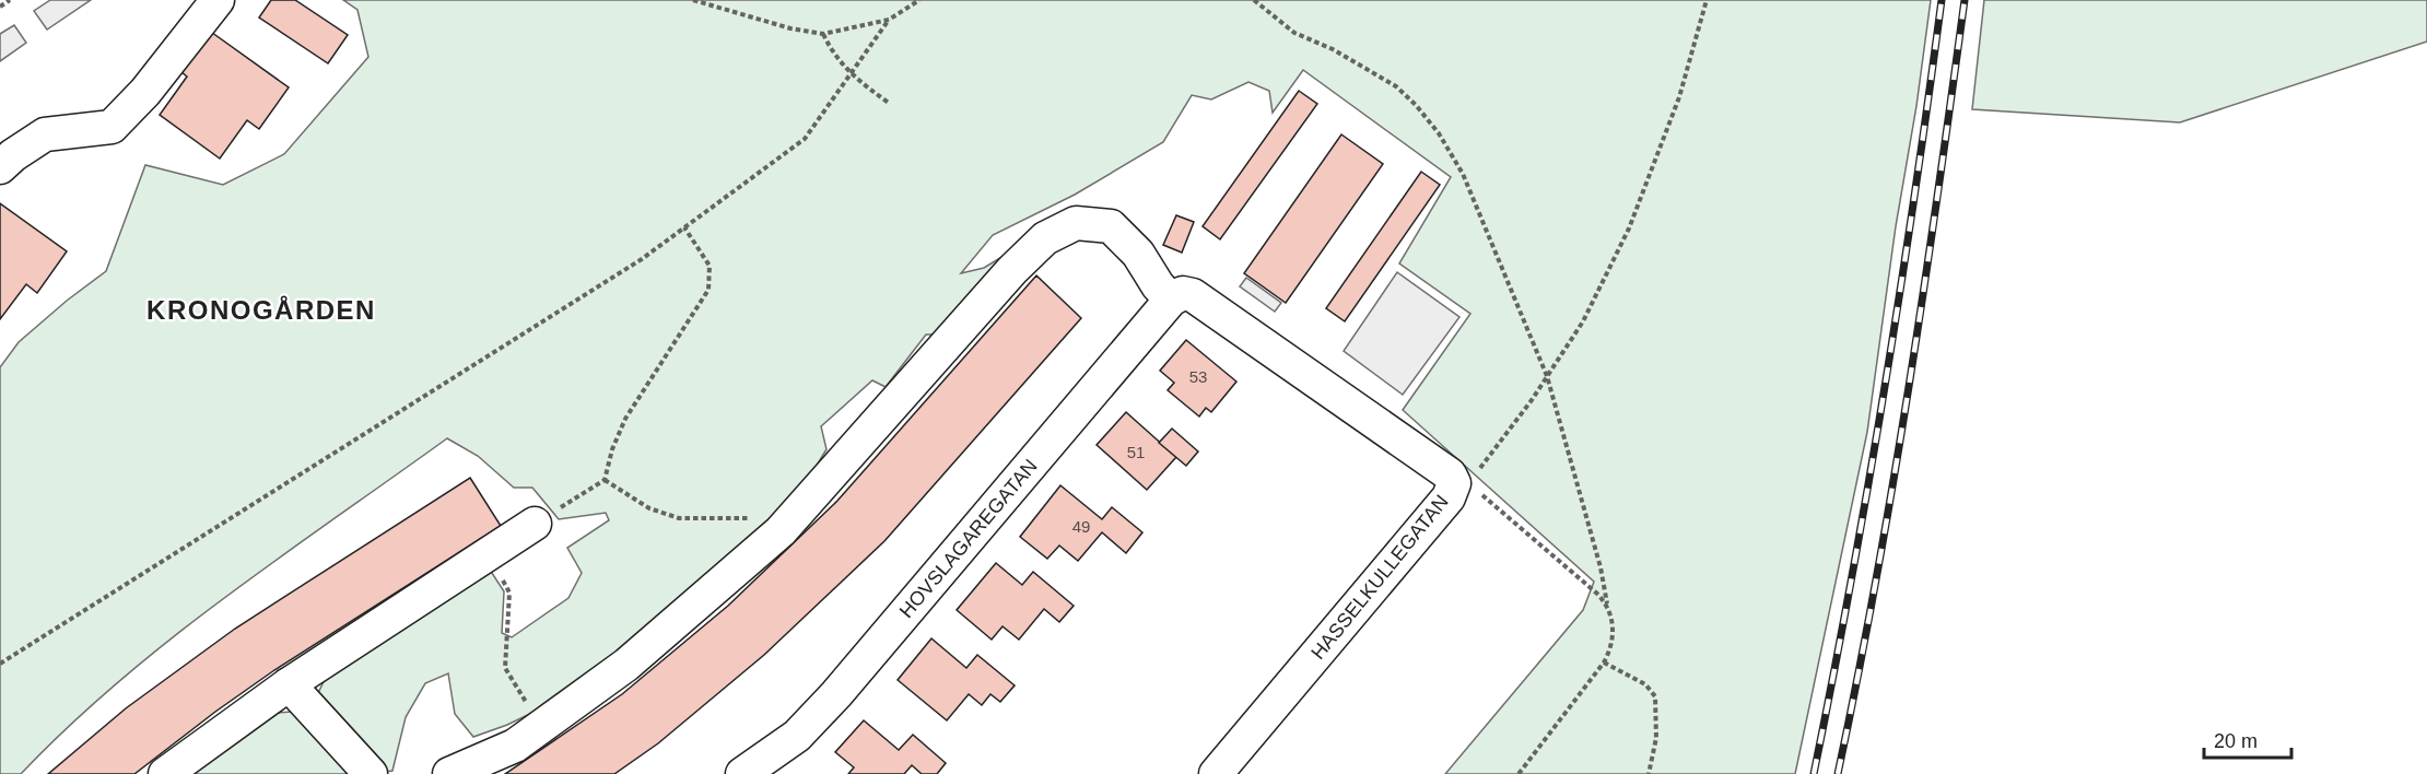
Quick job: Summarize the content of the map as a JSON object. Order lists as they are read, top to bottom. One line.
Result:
{"streets":{"street":["HOVSLAGAREGATAN","HASSELKULLEGATAN"]},"crossings":[["HOVSLAGAREGATAN","HASSELKULLEGATAN"]],"districts":["KRONOGÅRDEN"],"house_numbers":["53","51","49"],"scale_bar":"20 m"}
